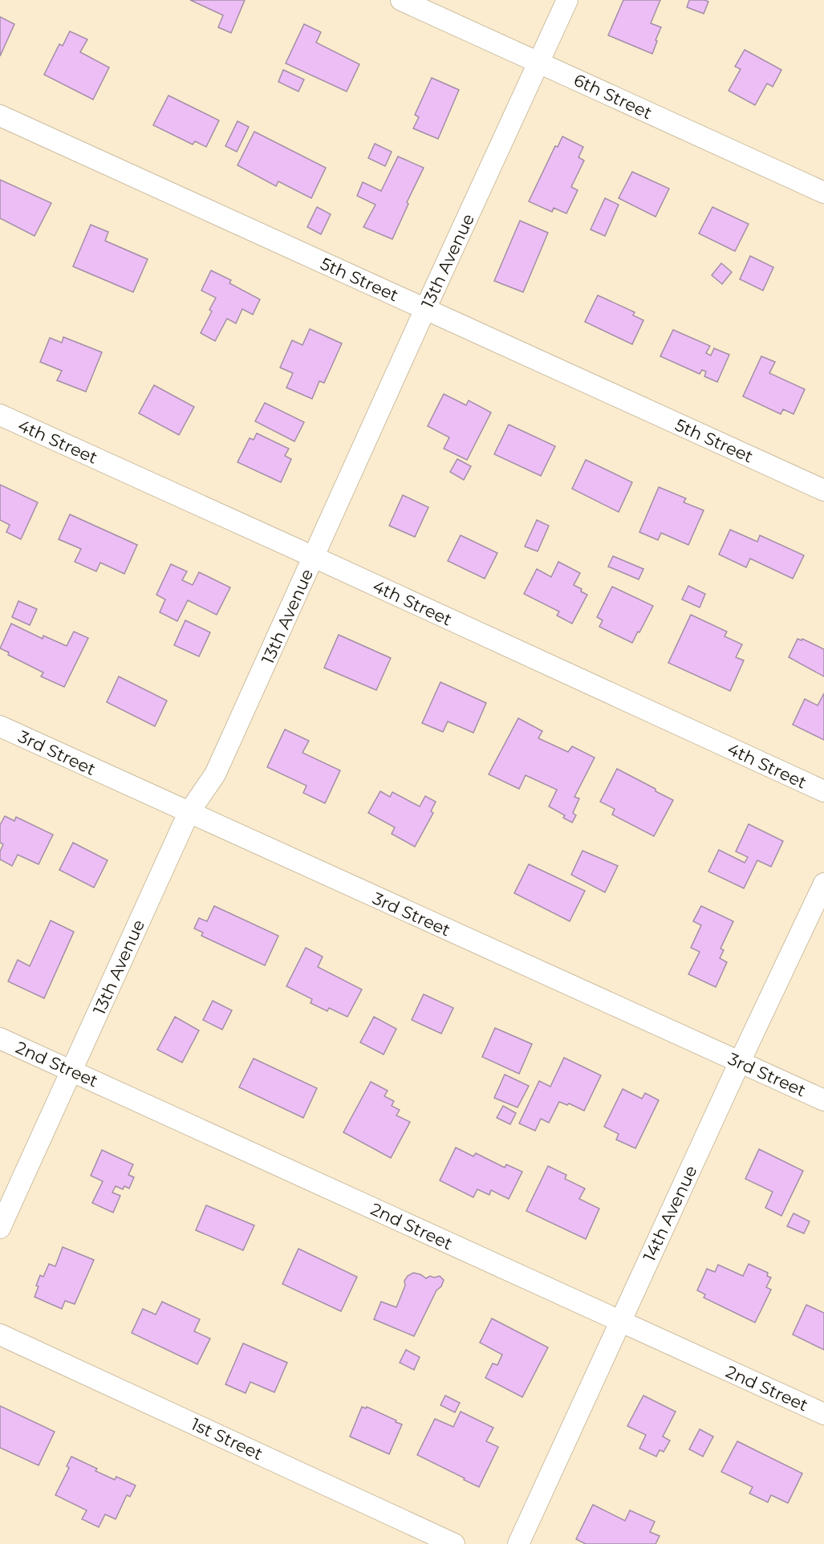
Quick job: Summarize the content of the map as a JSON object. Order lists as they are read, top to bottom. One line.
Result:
{"streets":{"street":["6th Street","13th Avenue","5th Street","4th Street","3rd Street","2nd Street","14th Avenue","1st Street"]},"crossings":[["6th Street","13th Avenue"],["13th Avenue","5th Street"],["13th Avenue","4th Street"],["13th Avenue","3rd Street"],["13th Avenue","2nd Street"],["3rd Street","14th Avenue"],["2nd Street","14th Avenue"]]}
